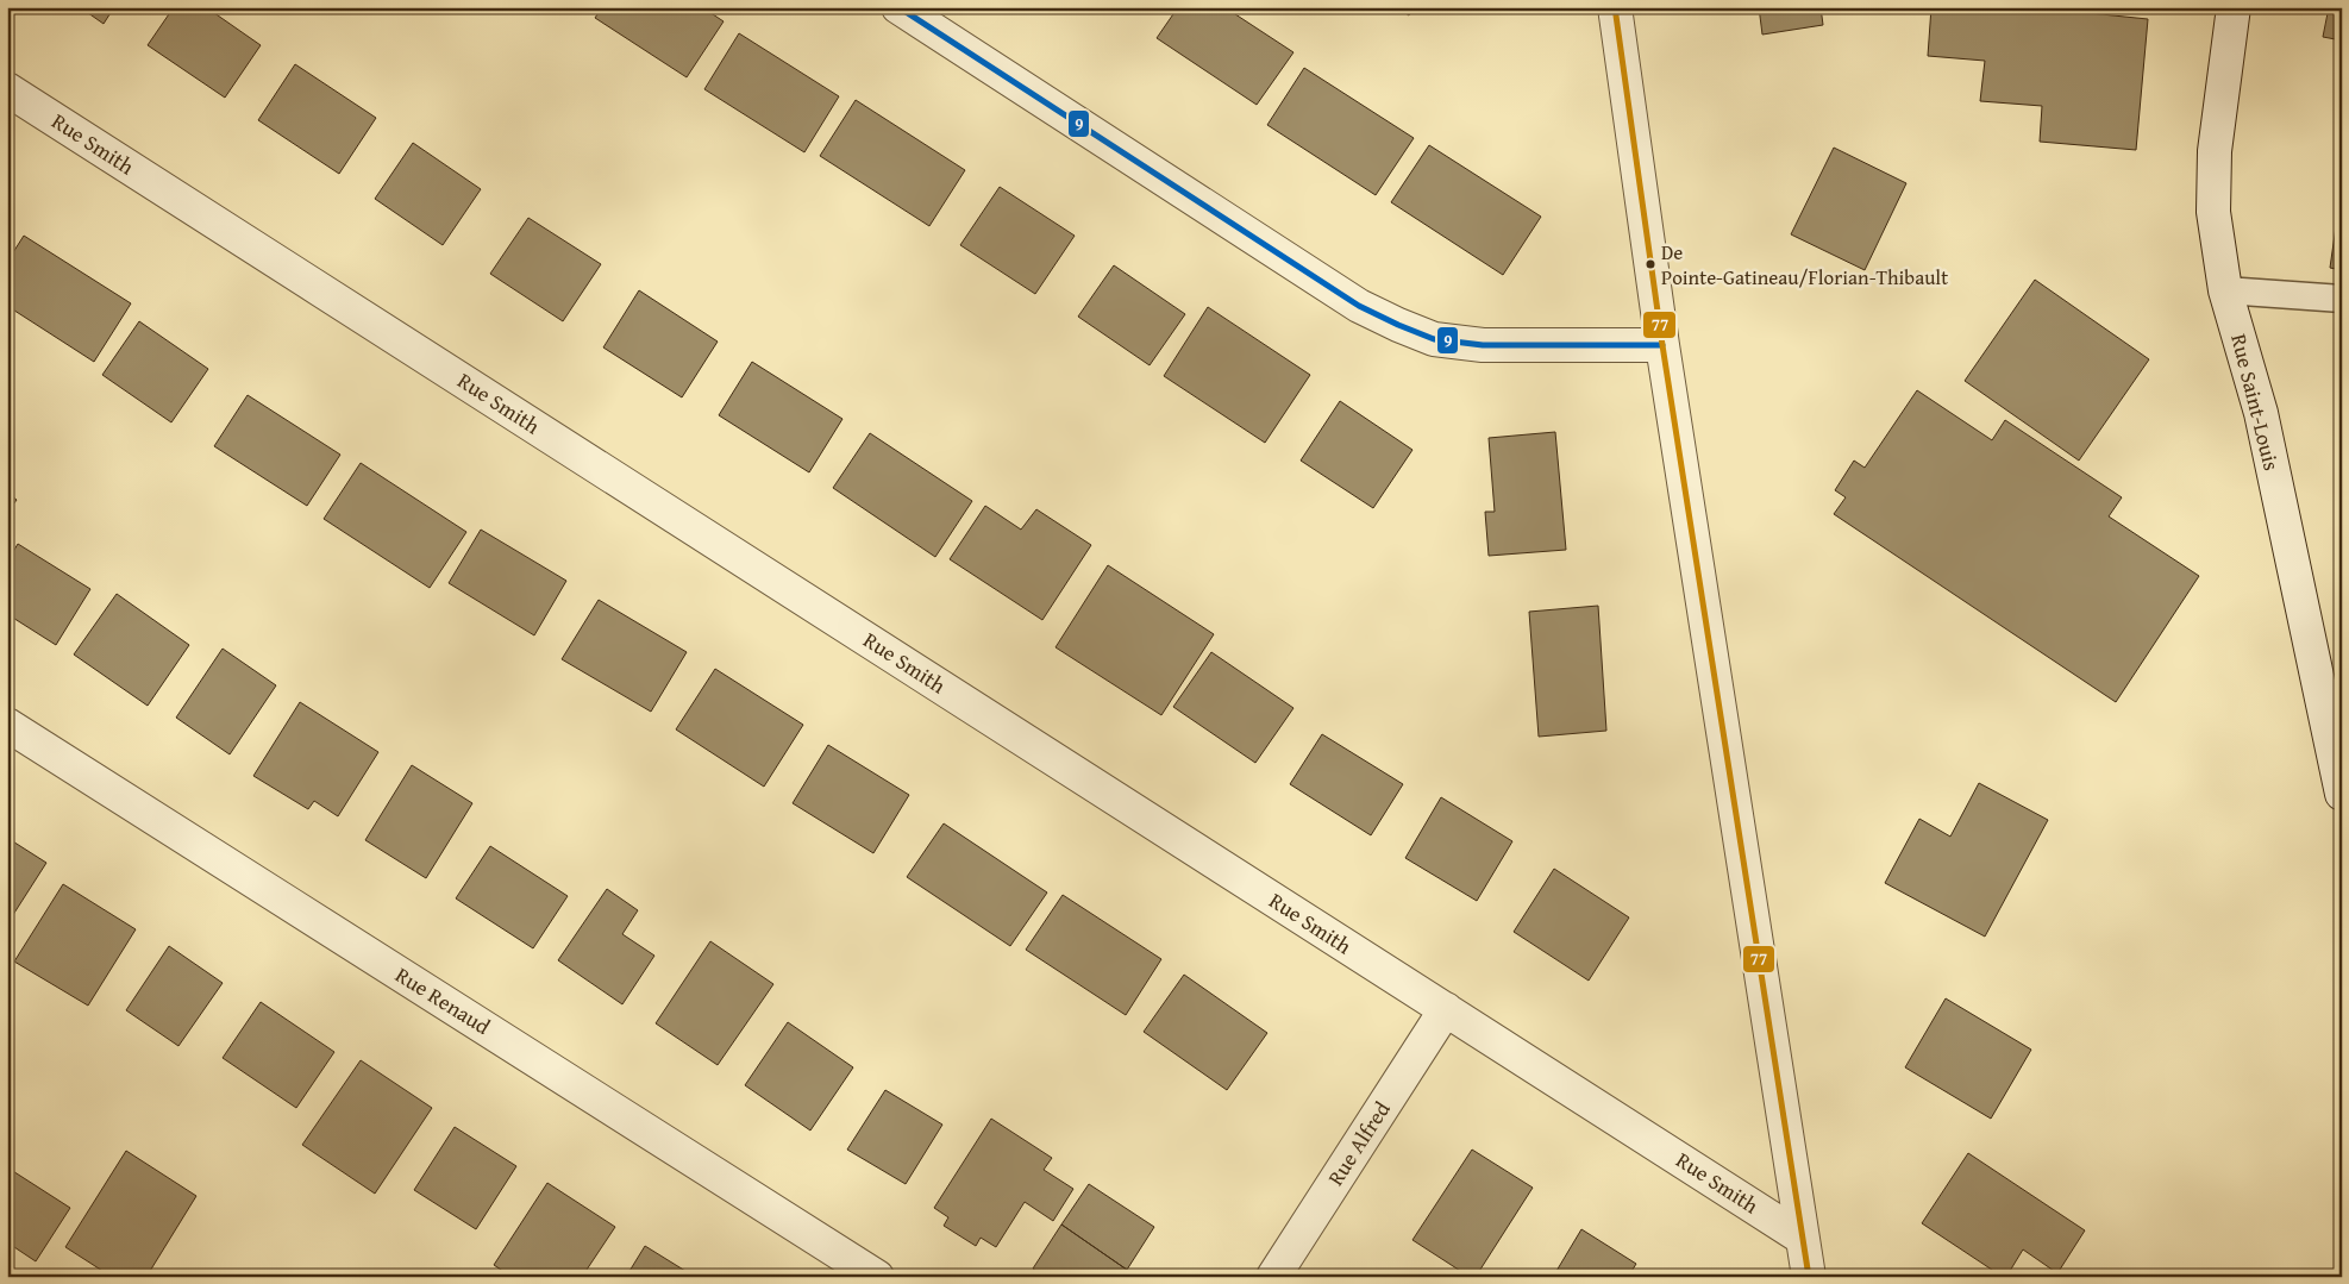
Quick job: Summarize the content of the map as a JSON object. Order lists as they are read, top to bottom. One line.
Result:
{"streets":{"street":["Rue Smith","Rue Saint-Louis","Rue Renaud","Rue Alfred"]},"crossings":[["Rue Smith","Rue Alfred"]],"places":["De Pointe-Gatineau/Florian-Thibault"],"lines":["transit line 9","transit line 77"]}
